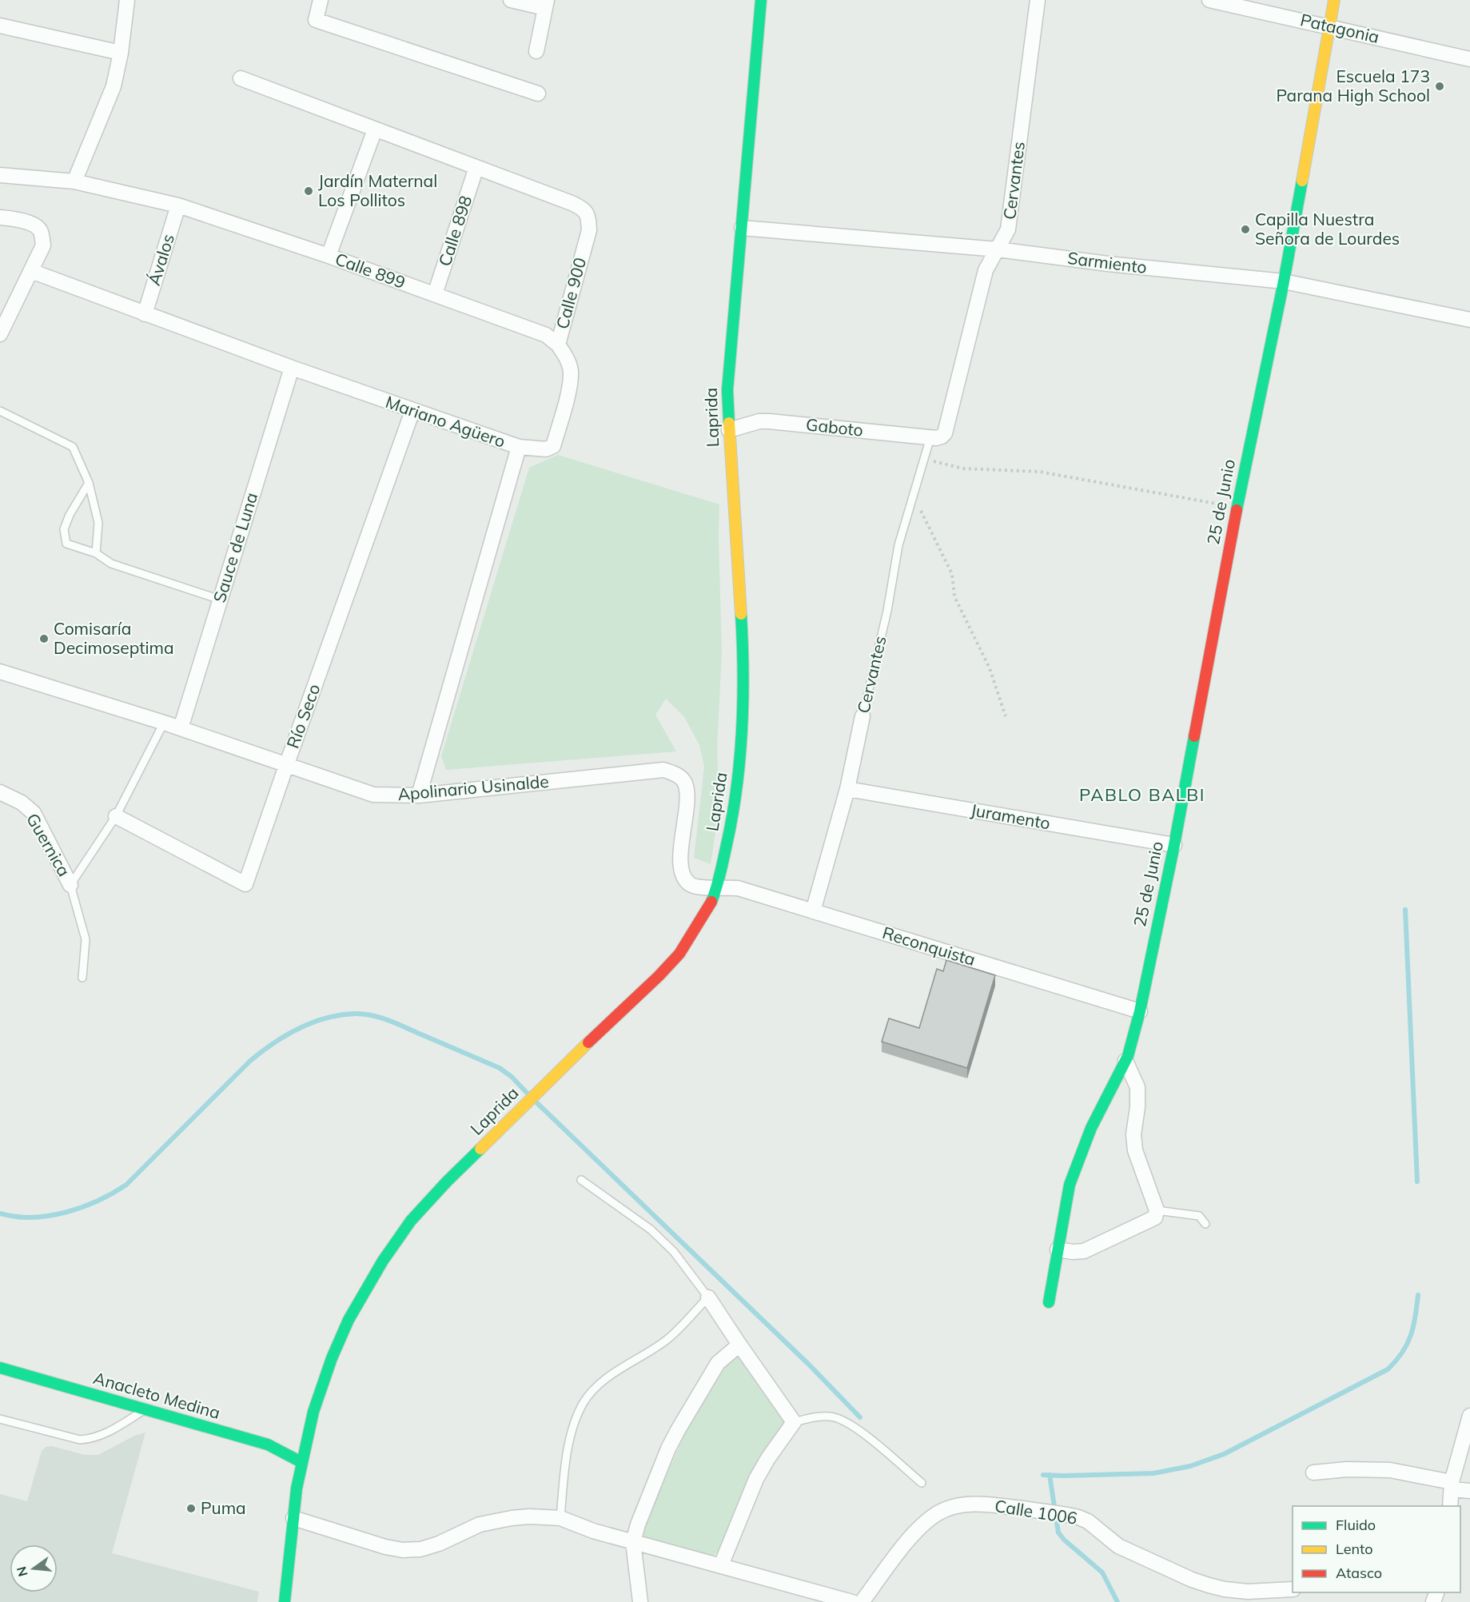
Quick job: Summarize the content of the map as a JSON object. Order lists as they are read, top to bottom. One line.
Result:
{"streets":{"street":["Patagonia","Cervantes","Calle 898","Ávalos","Sarmiento","Calle 899","Calle 900","Laprida","Mariano Agüero","Gaboto","25 de Junio","Sauce de Luna","Río Seco","Apolinario Usinalde","Juramento","Guernica","Reconquista","Anacleto Medina","Calle 1006"]},"crossings":[["Patagonia","25 de Junio"],["Cervantes","Sarmiento"],["Cervantes","Gaboto"],["Cervantes","Juramento"],["Cervantes","Reconquista"],["Calle 898","Calle 899"],["Calle 898","Calle 900"],["Ávalos","Calle 899"],["Ávalos","Mariano Agüero"],["Sarmiento","Laprida"],["Sarmiento","25 de Junio"],["Calle 899","Calle 900"],["Calle 900","Mariano Agüero"],["Laprida","Gaboto"],["Laprida","Apolinario Usinalde"],["Laprida","Reconquista"],["Laprida","Anacleto Medina"],["Mariano Agüero","Sauce de Luna"],["Mariano Agüero","Río Seco"],["Mariano Agüero","Apolinario Usinalde"],["25 de Junio","Juramento"],["25 de Junio","Reconquista"],["Sauce de Luna","Apolinario Usinalde"],["Río Seco","Apolinario Usinalde"],["Apolinario Usinalde","Reconquista"]],"districts":["PABLO BALBI"],"places":["Escuela 173 Parana High School","Jardín Maternal Los Pollitos","Capilla Nuestra Señora de Lourdes","Comisaría Decimoseptima","Puma"],"legend":["Fluido","Lento","Atasco"],"north":"left"}
